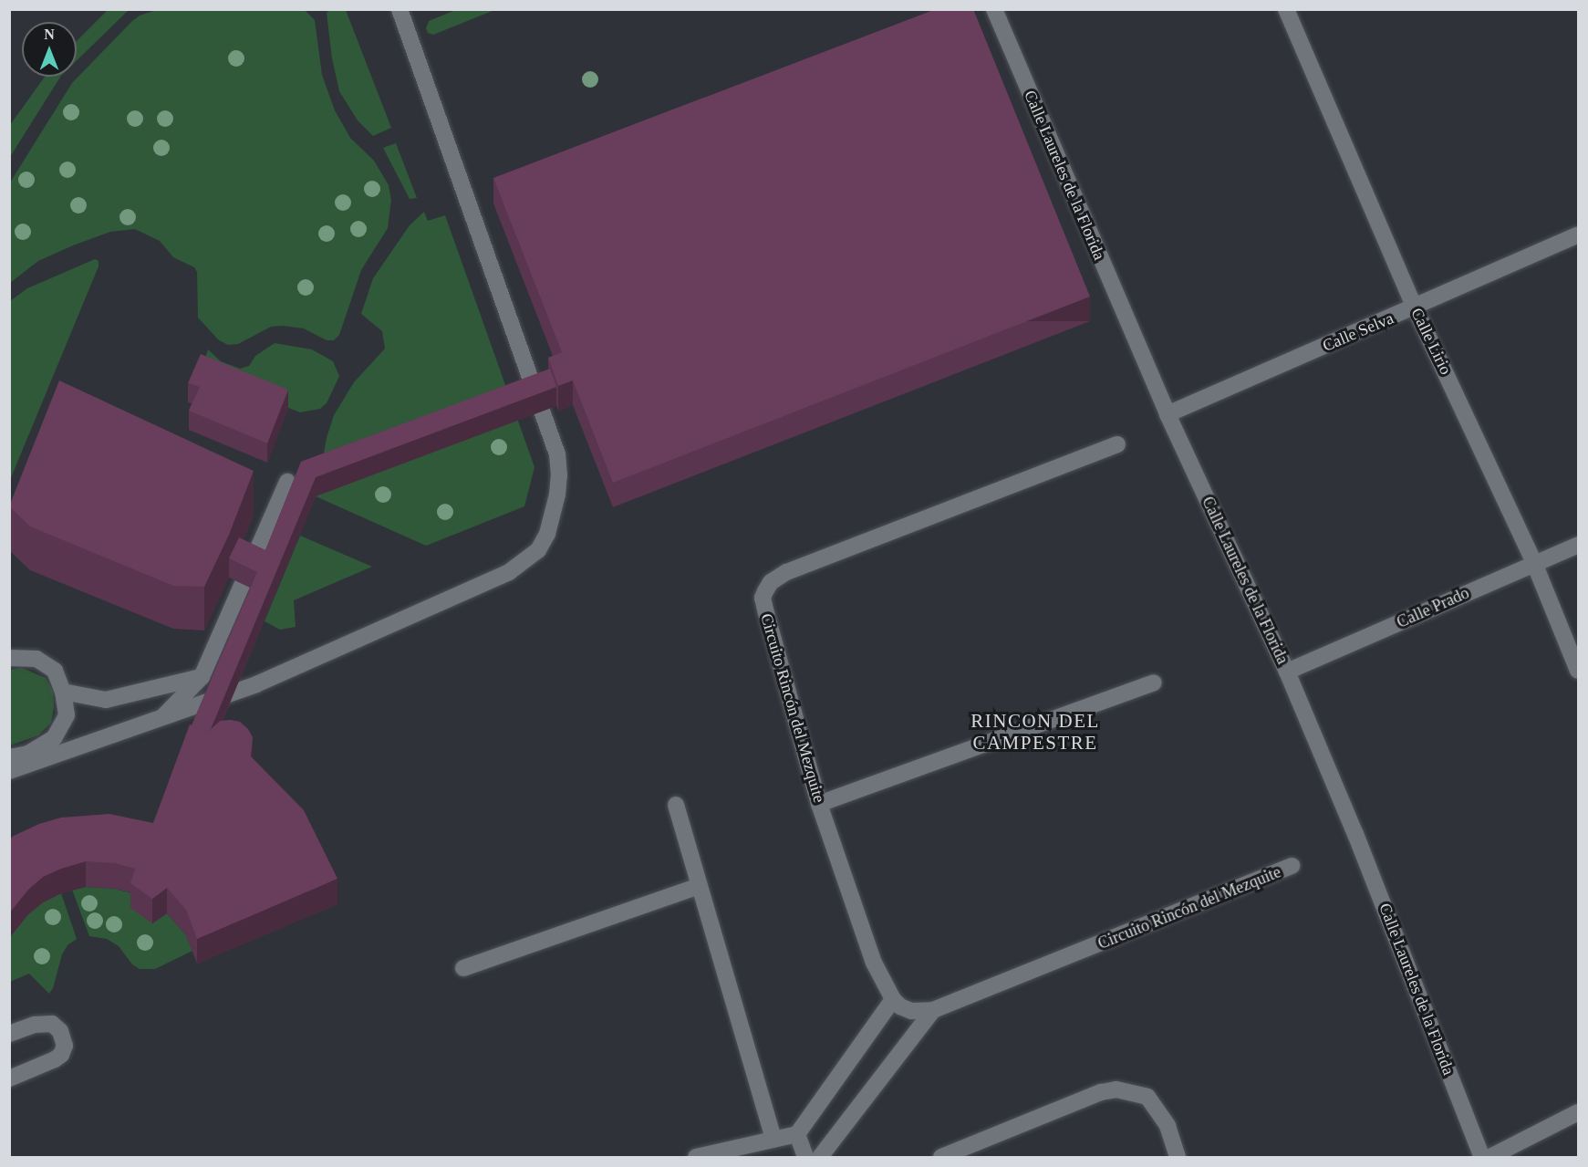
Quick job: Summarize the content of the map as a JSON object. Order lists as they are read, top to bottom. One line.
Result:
{"streets":{"street":["Calle Laureles de la Florida","Calle Selva","Calle Lirio","Calle Prado","Circuito Rincón del Mezquite"]},"crossings":[["Calle Laureles de la Florida","Calle Selva"],["Calle Laureles de la Florida","Calle Prado"],["Calle Selva","Calle Lirio"],["Calle Lirio","Calle Prado"]],"districts":["RINCON DEL CAMPESTRE"],"north":"top"}
